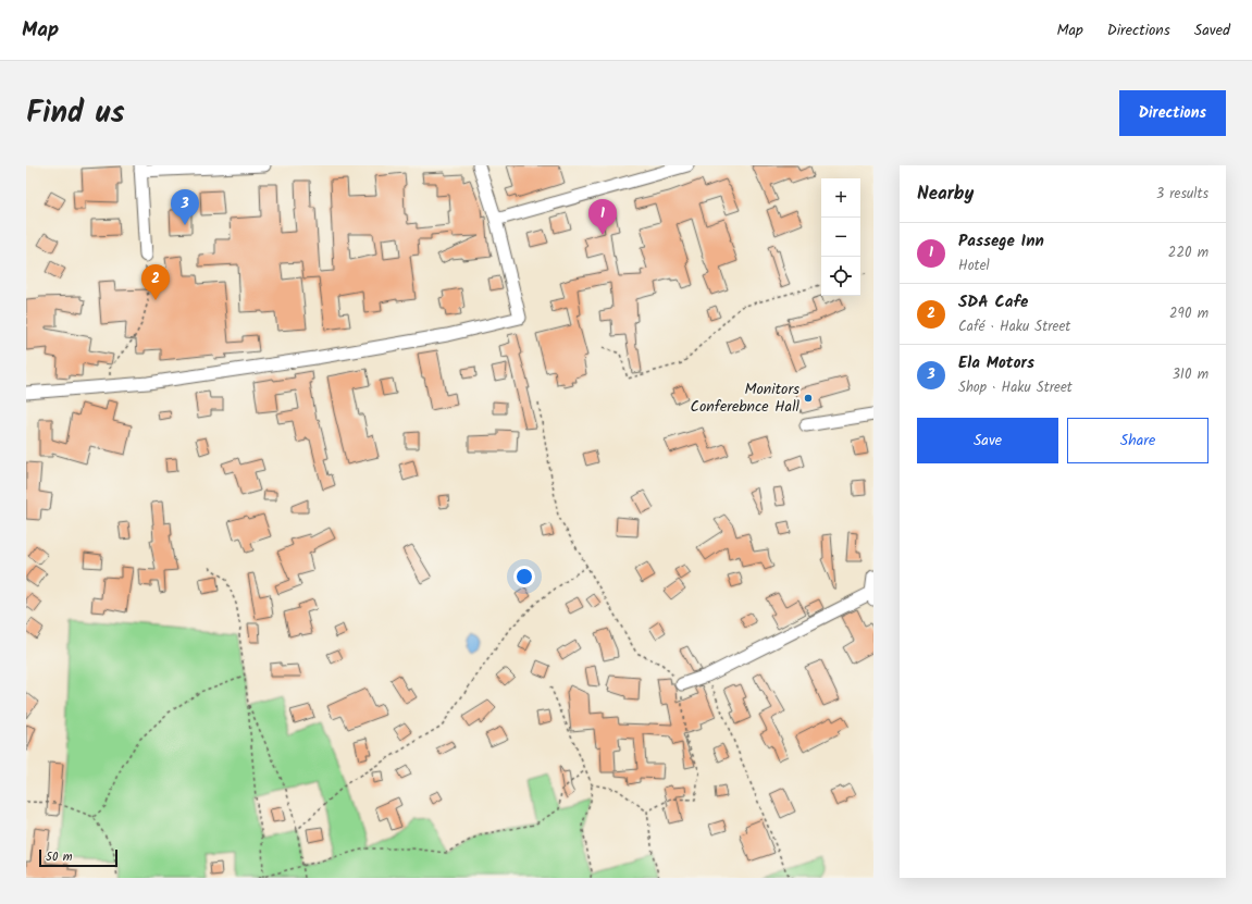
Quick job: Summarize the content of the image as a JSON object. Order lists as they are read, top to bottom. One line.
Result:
{"places":["Monitors Conferebnce Hall"],"scale_bar":"50 m","page":{"header":"Map","nav":["Map","Directions","Saved"],"title":"Find us","buttons":["Directions",["Save","Share"]],"heading":["Nearby","3 results"],"map_buttons":["+","−"],"pins":["3","1","2"],"list":[{"mark":"1","name":"Passege Inn","note":"Hotel","value":"220 m"},{"mark":"2","name":"SDA Cafe","note":"Café · Haku Street","value":"290 m"},{"mark":"3","name":"Ela Motors","note":"Shop · Haku Street","value":"310 m"}],"scale":"50 m"}}
